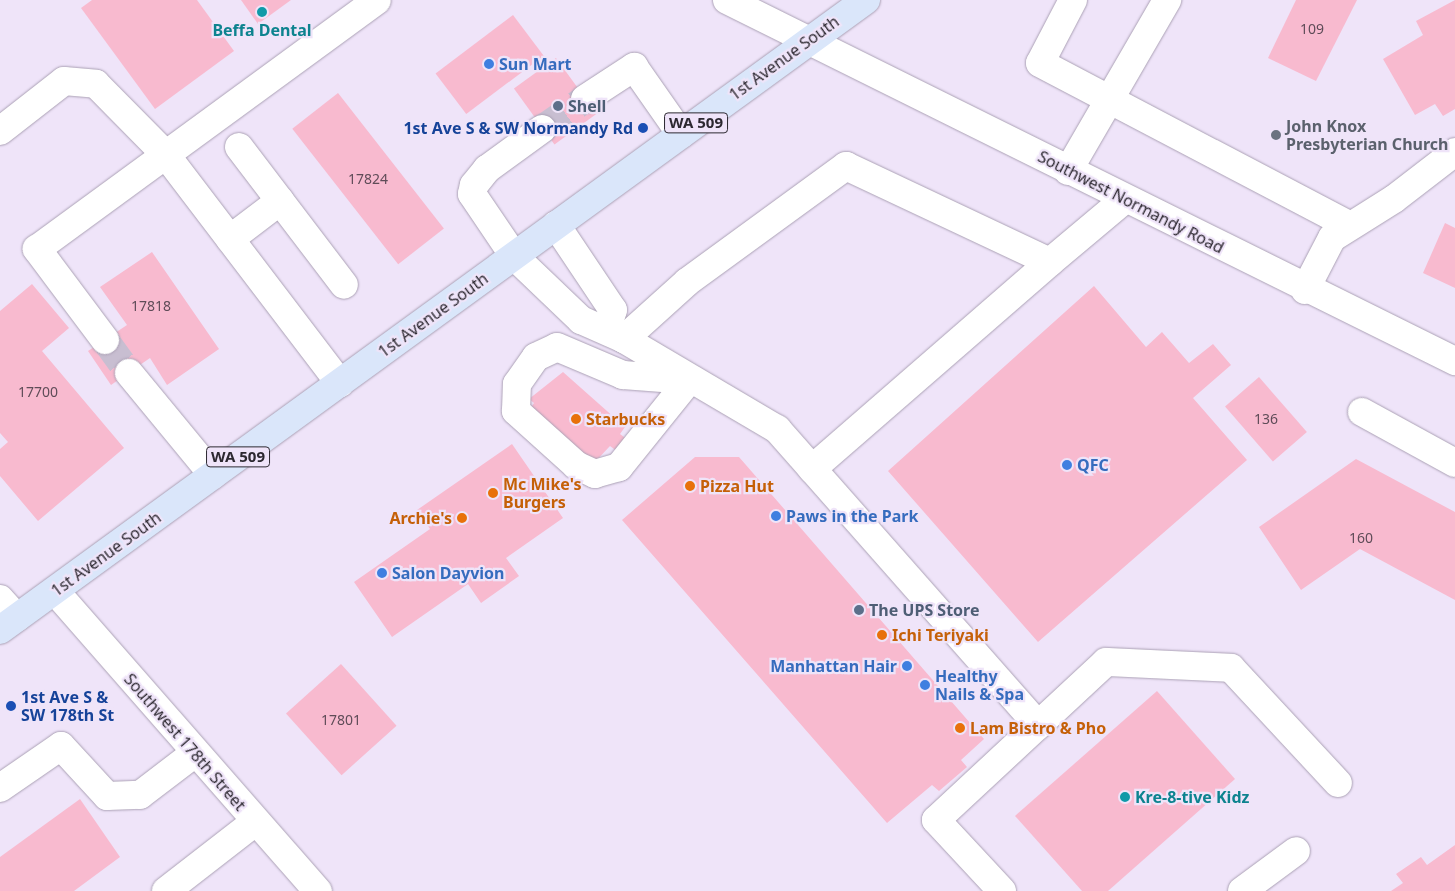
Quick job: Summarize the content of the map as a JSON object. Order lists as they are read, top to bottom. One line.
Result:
{"streets":{"main road":["1st Avenue South","WA 509"],"street":["Southwest Normandy Road","Southwest 178th Street"]},"crossings":[["1st Avenue South","Southwest Normandy Road"],["1st Avenue South","Southwest 178th Street"]],"places":["Beffa Dental","Sun Mart","Shell","1st Ave S & SW Normandy Rd","John Knox Presbyterian Church","Starbucks","QFC","Pizza Hut","Mc Mike's Burgers","Paws in the Park","Archie's","Salon Dayvion","The UPS Store","Ichi Teriyaki","Manhattan Hair","Healthy Nails & Spa","1st Ave S & SW 178th St","Lam Bistro & Pho","Kre-8-tive Kidz"],"house_numbers":["109","17824","17818","17700","136","160","17801"]}
